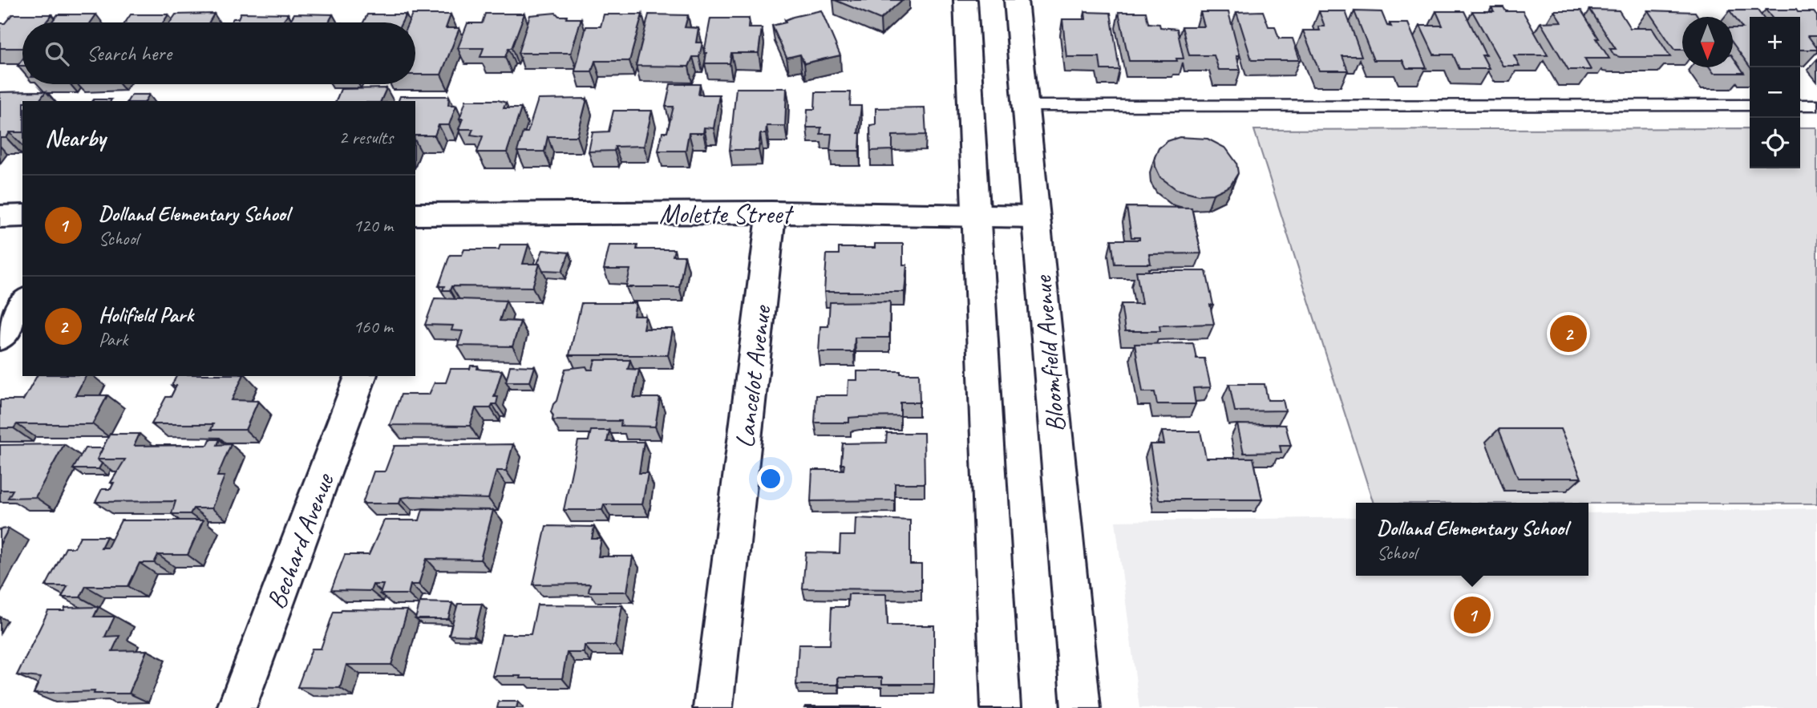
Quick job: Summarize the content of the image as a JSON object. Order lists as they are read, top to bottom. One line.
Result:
{"streets":{"main road":["Molette Street","Bloomfield Avenue","Lancelot Avenue","Bechard Avenue"]},"crossings":[["Molette Street","Bloomfield Avenue"],["Molette Street","Lancelot Avenue"]],"north":"bottom","page":{"map_buttons":["+","−"],"search":"Search here","heading":["Nearby","2 results"],"list":[{"mark":"1","name":"Dolland Elementary School","note":"School","value":"120 m"},{"mark":"2","name":"Holifield Park","note":"Park","value":"160 m"}],"pins":["2","1"],"popup":["Dolland Elementary School","School"]}}
